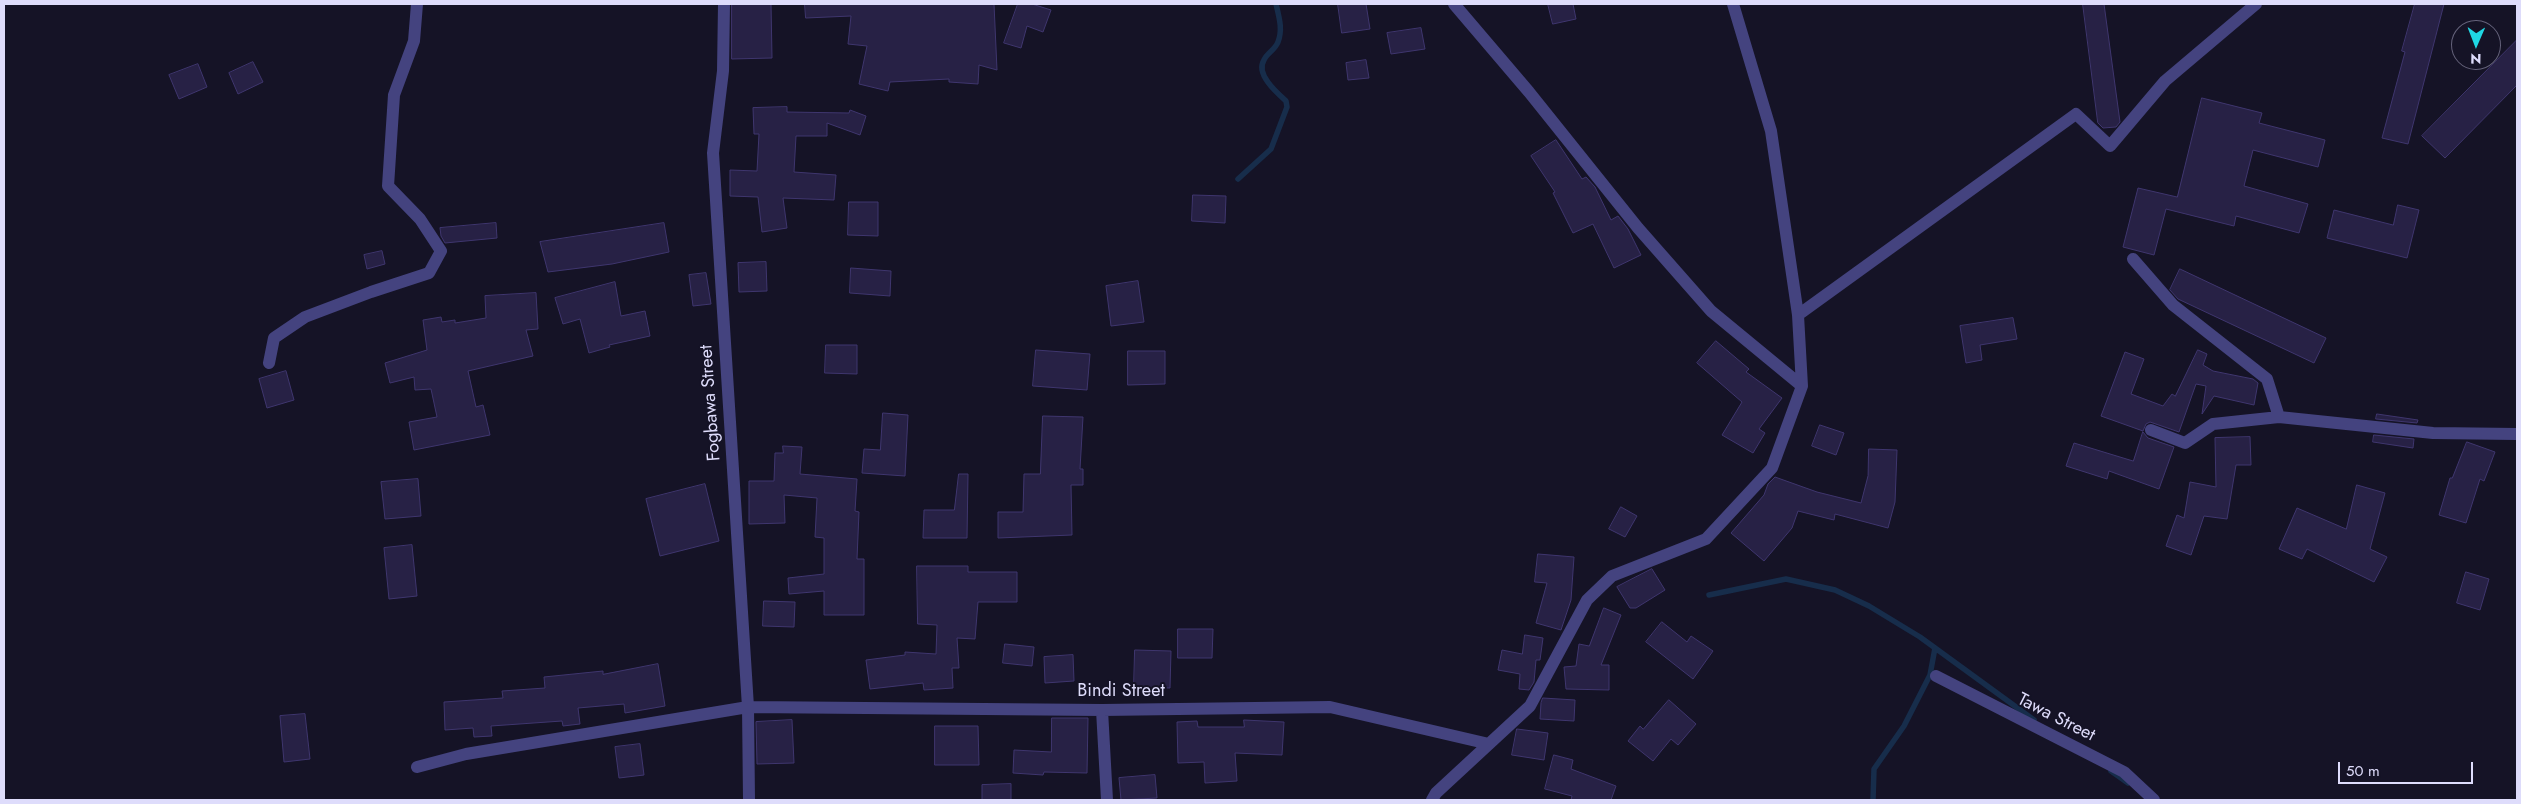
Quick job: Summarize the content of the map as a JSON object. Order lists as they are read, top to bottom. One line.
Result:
{"streets":{"street":["Fogbawa Street","Bindi Street","Tawa Street"]},"crossings":[["Fogbawa Street","Bindi Street"]],"scale_bar":"50 m","north":"bottom"}
